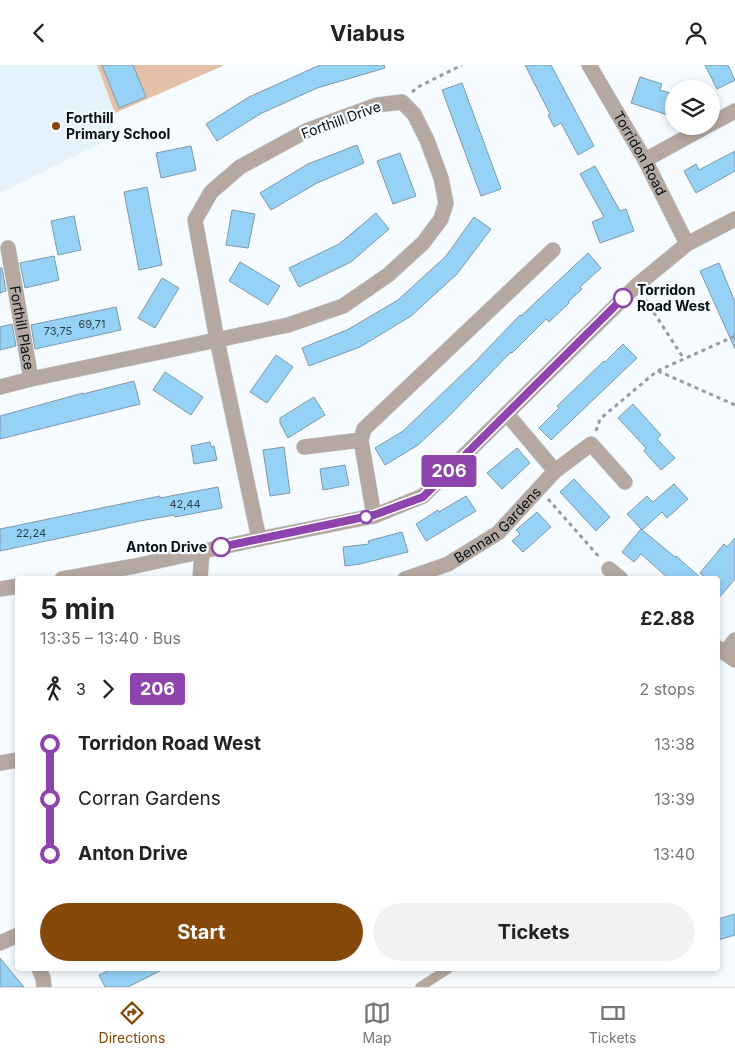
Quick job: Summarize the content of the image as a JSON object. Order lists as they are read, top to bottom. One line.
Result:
{"streets":{"street":["Forthill Drive","Torridon Road","Forthill Place","Bennan Gardens"]},"places":["Forthill Primary School","Torridon Road West","Anton Drive"],"lines":["bus line 206"],"house_numbers":["69,71","73,75","42,44","22,24"],"page":{"header":"Viabus","on_map":"206","heading":["5 min","13:35 – 13:40 · Bus","£2.88"],"legs":["3","206","2 stops"],"list":[{"name":"Torridon Road West","value":"13:38"},{"name":"Corran Gardens","value":"13:39"},{"name":"Anton Drive","value":"13:40"}],"buttons":["Start","Tickets"],"tabs":["Directions","Map","Tickets"]}}
